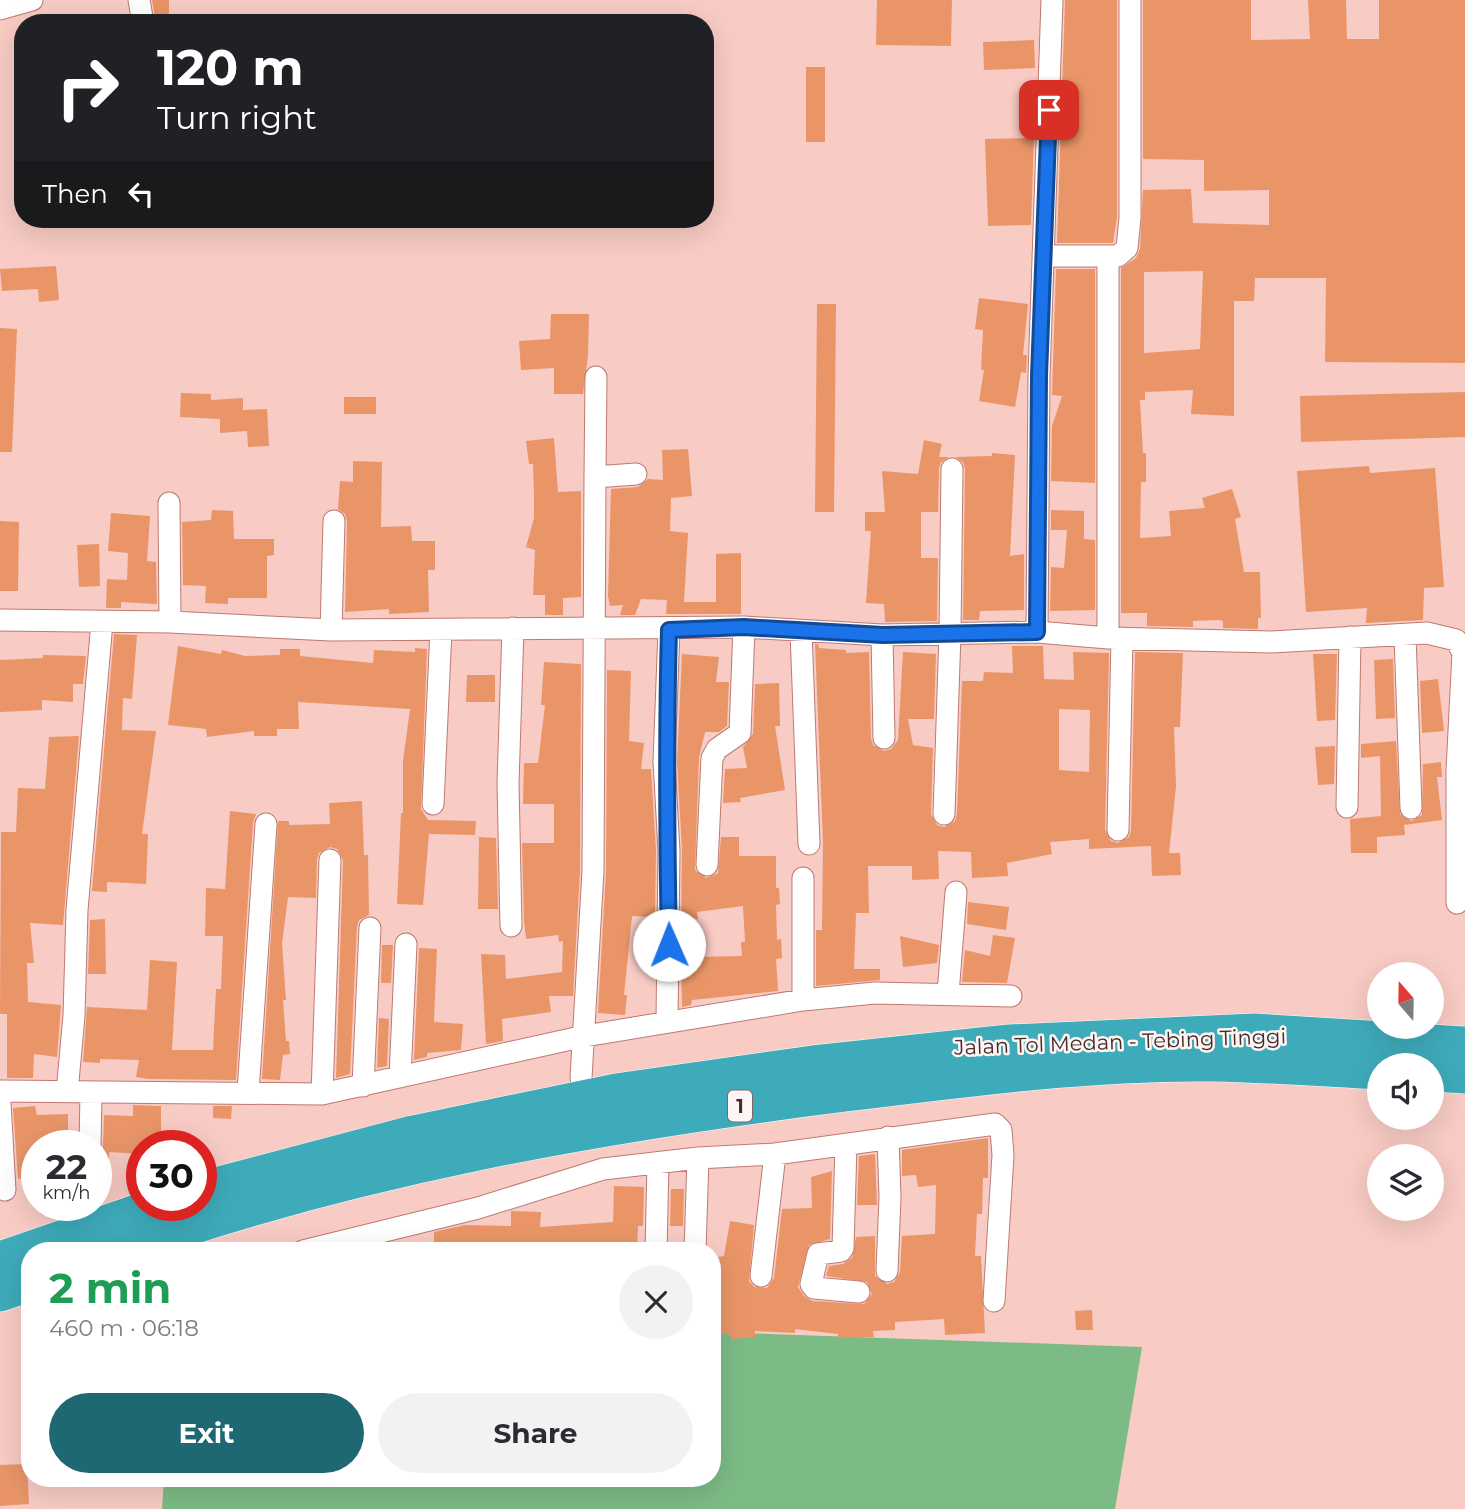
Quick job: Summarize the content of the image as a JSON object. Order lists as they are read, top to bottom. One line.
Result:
{"streets":{"highway":["Jalan Tol Medan - Tebing Tinggi","1"]},"north":"top","page":{"turn":["120 m","Turn right"],"then":"Then","speed":"22 km/h","limit":"30","heading":["2 min","460 m · 06:18"],"buttons":["Exit","Share"]}}
